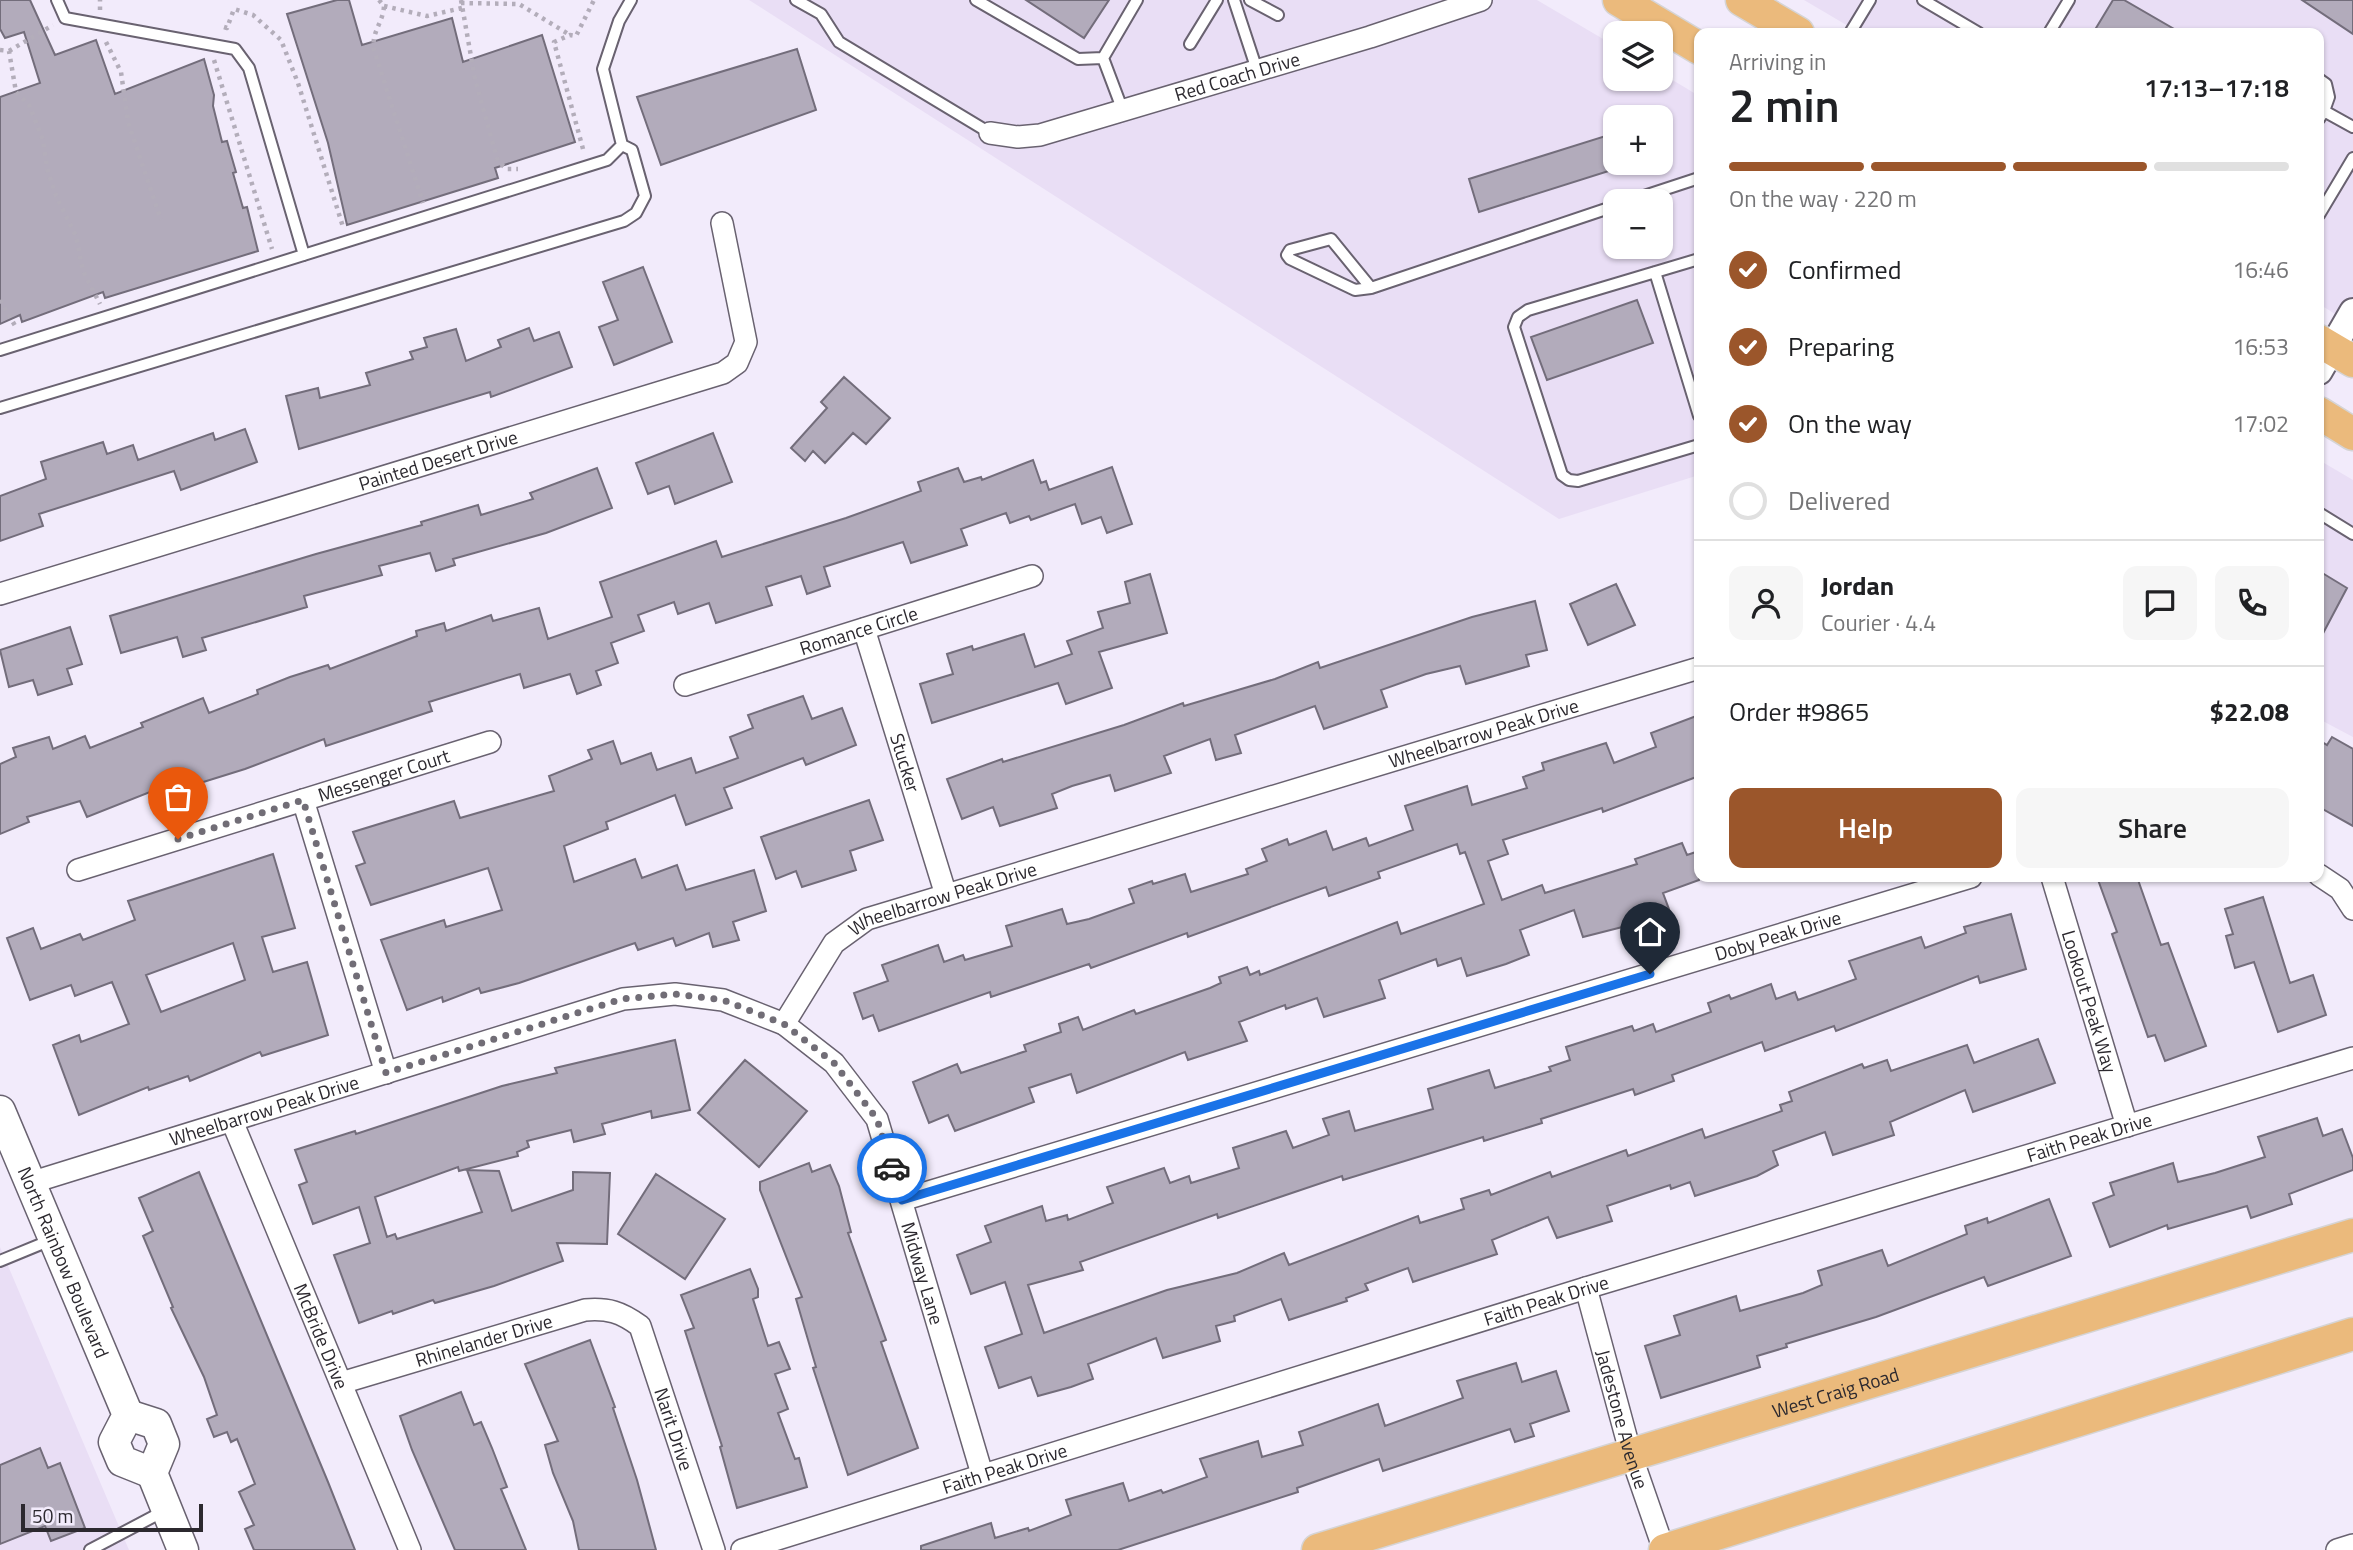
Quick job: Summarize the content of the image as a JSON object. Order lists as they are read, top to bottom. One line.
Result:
{"streets":{"main road":["North Rainbow Boulevard","West Craig Road"],"street":["Red Coach Drive","Painted Desert Drive","Romance Circle","Wheelbarrow Peak Drive","Stucker","Messenger Court","Doby Peak Drive","Lookout Peak Way","Faith Peak Drive","Midway Lane","McBride Drive","Rhinelander Drive","Jadestone Avenue","Narit Drive"]},"crossings":[["Romance Circle","Stucker"],["Wheelbarrow Peak Drive","Stucker"],["Wheelbarrow Peak Drive","North Rainbow Boulevard"],["Wheelbarrow Peak Drive","Midway Lane"],["Wheelbarrow Peak Drive","McBride Drive"],["Doby Peak Drive","Midway Lane"],["Lookout Peak Way","Faith Peak Drive"],["Faith Peak Drive","Midway Lane"],["Faith Peak Drive","Jadestone Avenue"],["McBride Drive","Rhinelander Drive"],["Rhinelander Drive","Narit Drive"],["West Craig Road","Jadestone Avenue"]],"scale_bar":"50 m","page":{"map_buttons":["+","−"],"heading":["2 min","Arriving in","17:13–17:18"],"panel":["Jordan","Courier · 4.4","Order #9865","$22.08"],"bar":"On the way · 220 m","list":[["Confirmed","16:46"],["Preparing","16:53"],["On the way","17:02"],"Delivered"],"buttons":["Help","Share"],"scale":"50 m"}}
